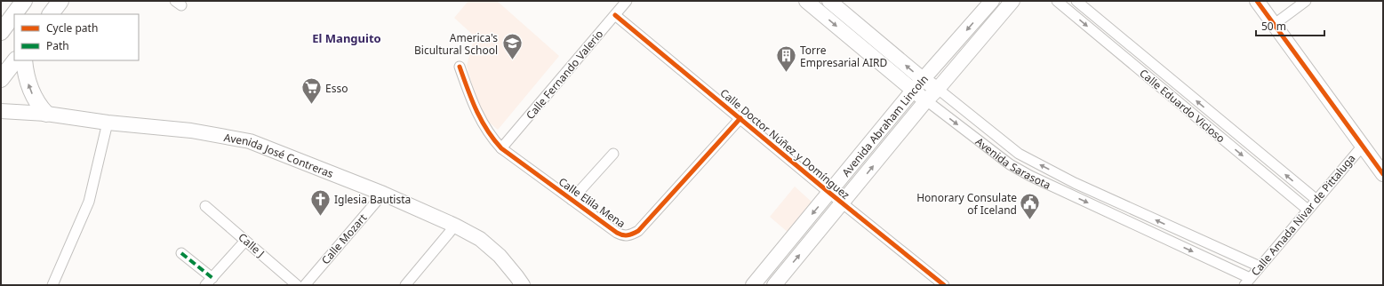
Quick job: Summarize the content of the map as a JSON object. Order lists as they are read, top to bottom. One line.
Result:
{"streets":{"main road":["Avenida Abraham Lincoln","Avenida José Contreras","Avenida Sarasota"],"street":["Calle Fernando Valerio","Calle Eduardo Vicioso","Calle Doctor Núñez y Domínguez","Calle Elila Mena","Calle Amada Nivar de Pittaluga","Calle Mozart","Calle J"]},"crossings":[["Calle Fernando Valerio","Calle Doctor Núñez y Domínguez"],["Calle Fernando Valerio","Calle Elila Mena"],["Calle Eduardo Vicioso","Calle Amada Nivar de Pittaluga"],["Avenida Abraham Lincoln","Calle Doctor Núñez y Domínguez"],["Avenida Abraham Lincoln","Avenida Sarasota"],["Calle Doctor Núñez y Domínguez","Calle Elila Mena"],["Avenida José Contreras","Calle Mozart"],["Avenida Sarasota","Calle Amada Nivar de Pittaluga"]],"districts":["El Manguito"],"places":{"school or university":["America's Bicultural School"],"building":["Torre Empresarial AIRD"],"supermarket":["Esso"],"church":["Iglesia Bautista"],"public building":["Honorary Consulate of Iceland"]},"legend":["Cycle path","Path"],"scale_bar":"50 m"}
